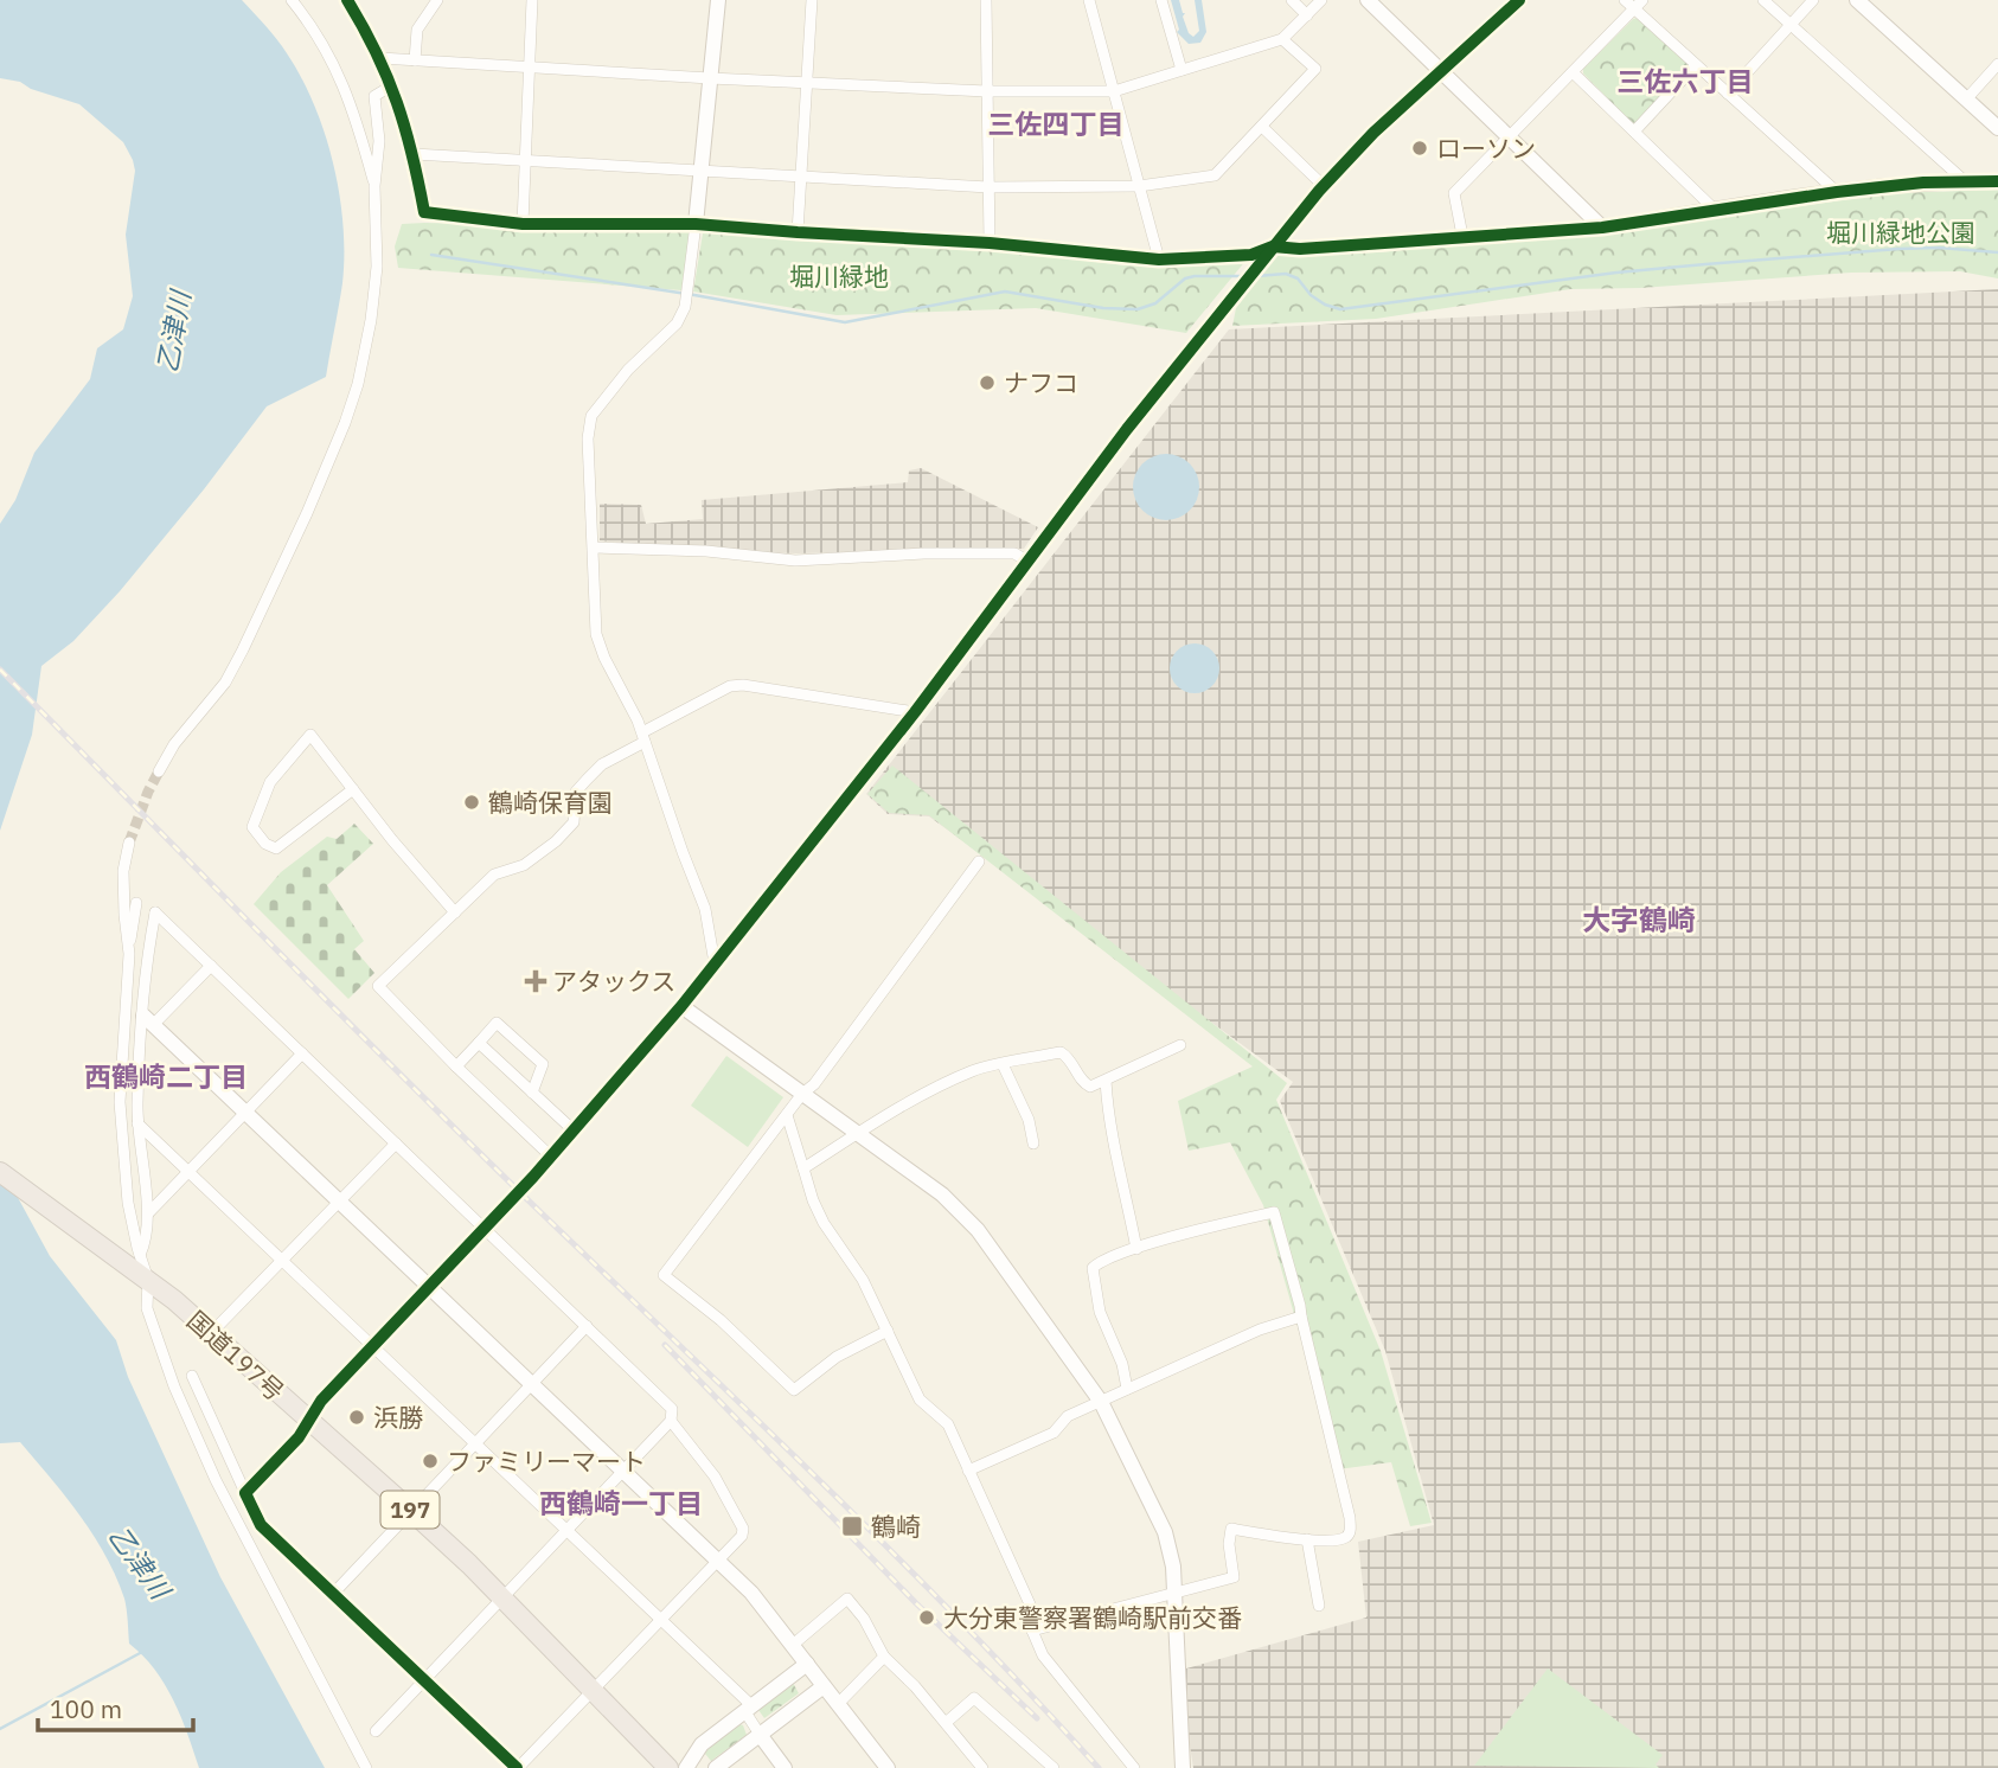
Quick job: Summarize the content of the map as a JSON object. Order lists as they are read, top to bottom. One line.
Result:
{"streets":{"highway":["国道197号","197"]},"districts":["三佐六丁目","三佐四丁目","大字鶴崎","西鶴崎二丁目","西鶴崎一丁目"],"water":["乙津川"],"parks":["堀川緑地公園","堀川緑地"],"places":{"other":["ローソン","ナフコ","鶴崎保育園","浜勝","ファミリーマート","大分東警察署鶴崎駅前交番"],"health":["アタックス"],"transit":["鶴崎"]},"scale_bar":"100 m"}
